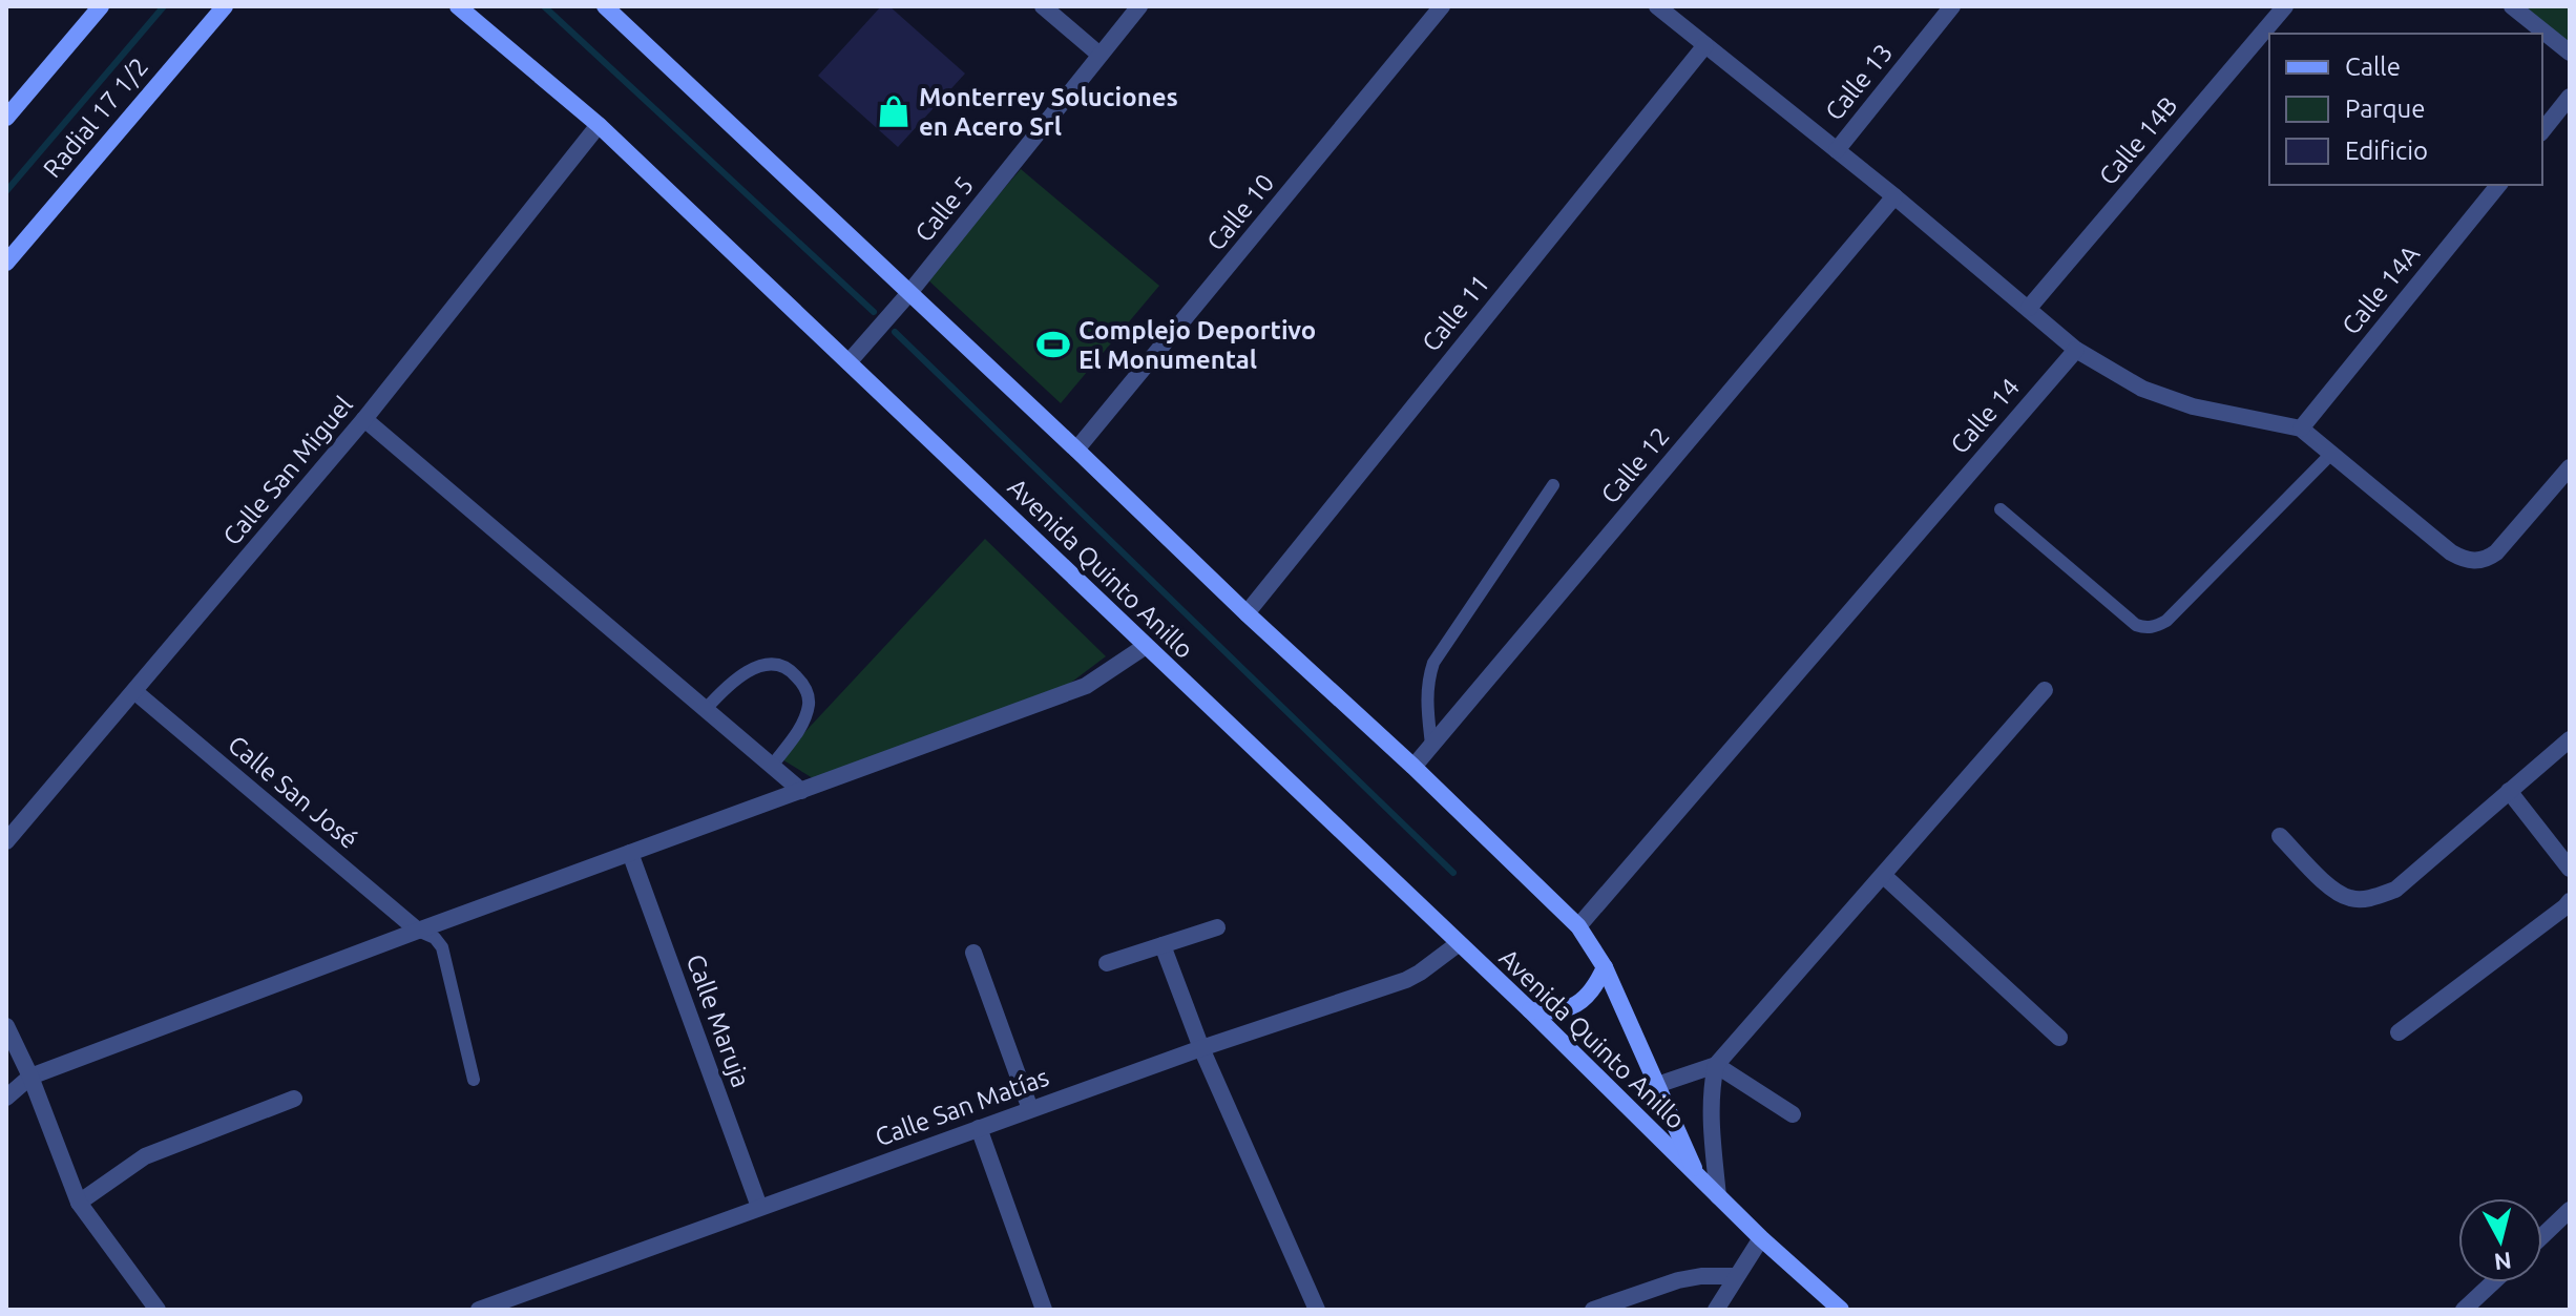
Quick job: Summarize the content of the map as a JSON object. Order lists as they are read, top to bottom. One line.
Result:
{"streets":{"main road":["Radial 17 1/2","Avenida Quinto Anillo"],"street":["Calle 13","Calle 14B","Calle 5","Calle 10","Calle 14A","Calle 11","Calle 14","Calle 12","Calle San Miguel","Calle San José","Calle Maruja","Calle San Matías"]},"crossings":[["Calle 5","Avenida Quinto Anillo"],["Calle 10","Avenida Quinto Anillo"],["Calle 11","Avenida Quinto Anillo"],["Calle 14","Avenida Quinto Anillo"],["Calle 12","Avenida Quinto Anillo"],["Calle San Miguel","Avenida Quinto Anillo"],["Calle San Miguel","Calle San José"],["Avenida Quinto Anillo","Calle San Matías"],["Calle Maruja","Calle San Matías"]],"places":{"shop":["Monterrey Soluciones en Acero Srl"],"sports":["Complejo Deportivo El Monumental"]},"legend":["Calle","Parque","Edificio"],"north":"bottom"}
